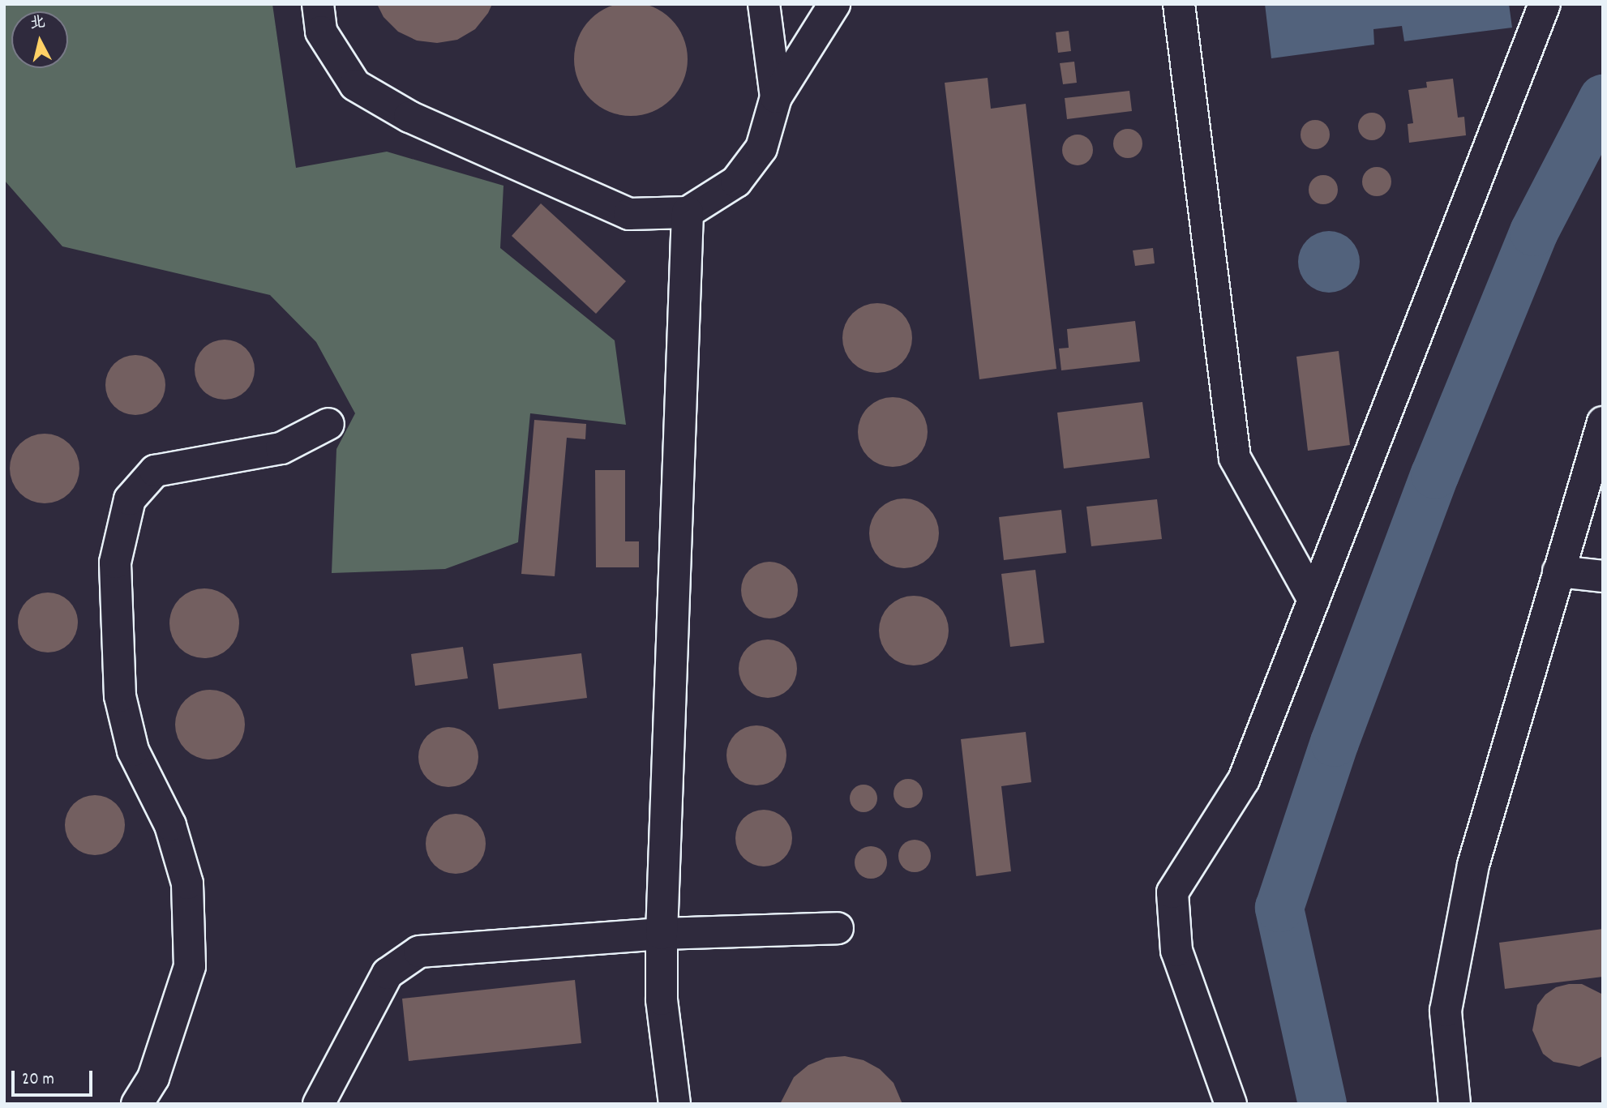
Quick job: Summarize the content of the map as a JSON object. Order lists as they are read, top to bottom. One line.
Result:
{"scale_bar":"20 m","north":"top"}
